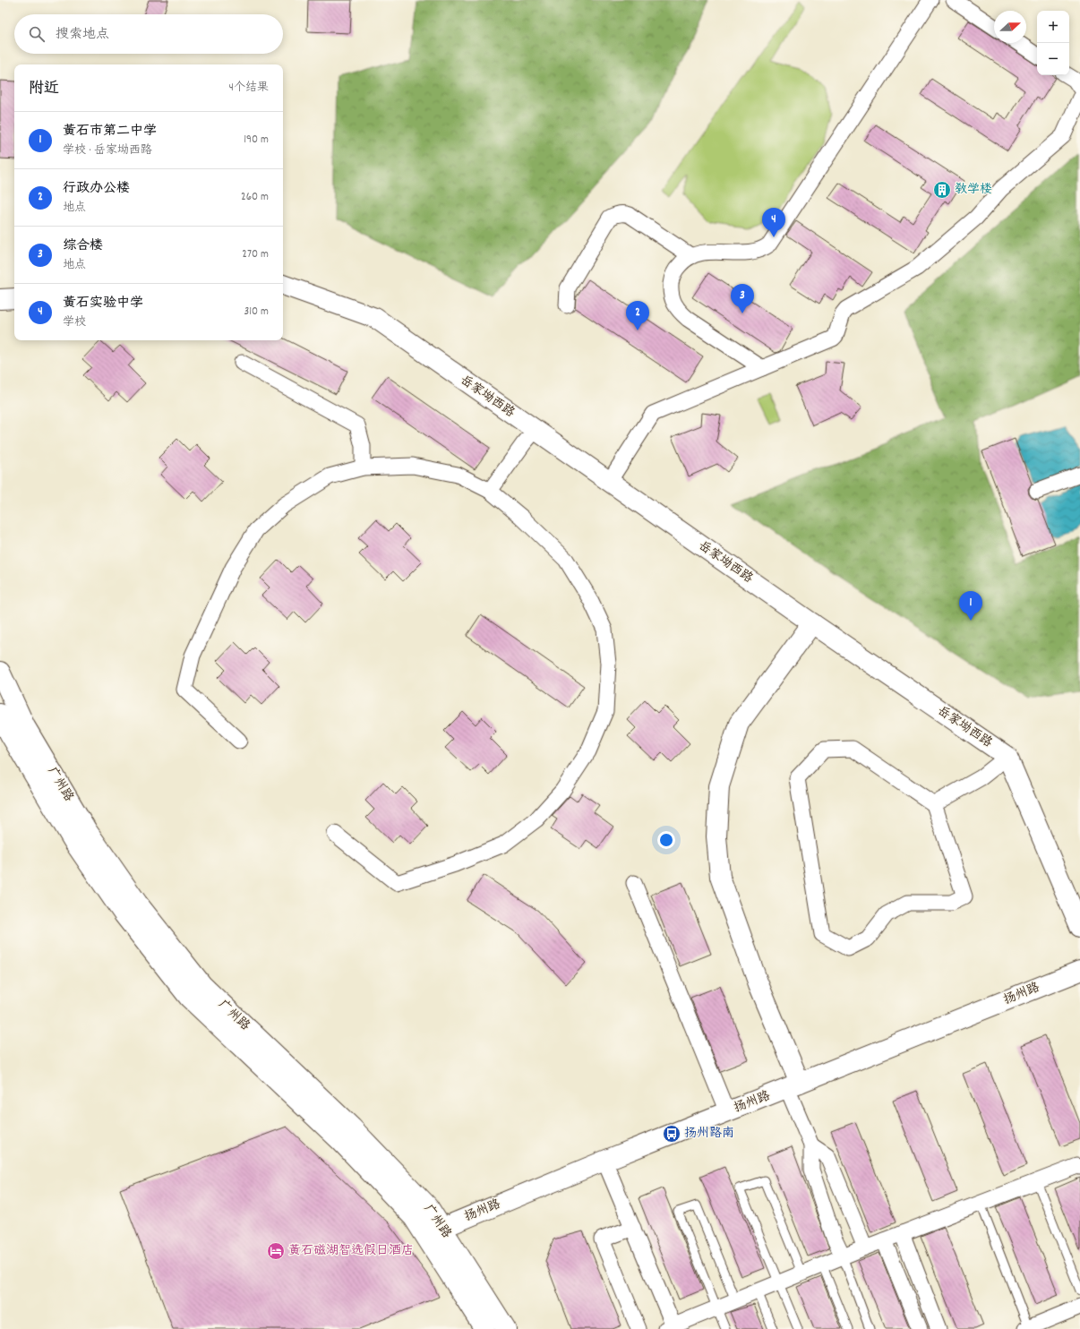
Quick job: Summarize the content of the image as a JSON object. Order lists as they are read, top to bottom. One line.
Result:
{"streets":{"main road":["岳家坳西路","广州路","扬州路"]},"crossings":[["广州路","扬州路"]],"places":{"building":["教学楼"],"bus stop":["扬州路南"],"hotel":["黄石磁湖智选假日酒店"]},"north":"right","page":{"map_buttons":["+","−"],"search":"搜索地点","heading":["附近","4个结果"],"list":[{"mark":"1","name":"黄石市第二中学","note":"学校 · 岳家坳西路","value":"190 m"},{"mark":"2","name":"行政办公楼","note":"地点","value":"260 m"},{"mark":"3","name":"综合楼","note":"地点","value":"270 m"},{"mark":"4","name":"黄石实验中学","note":"学校","value":"310 m"}],"pins":["4","3","2","1"]}}
